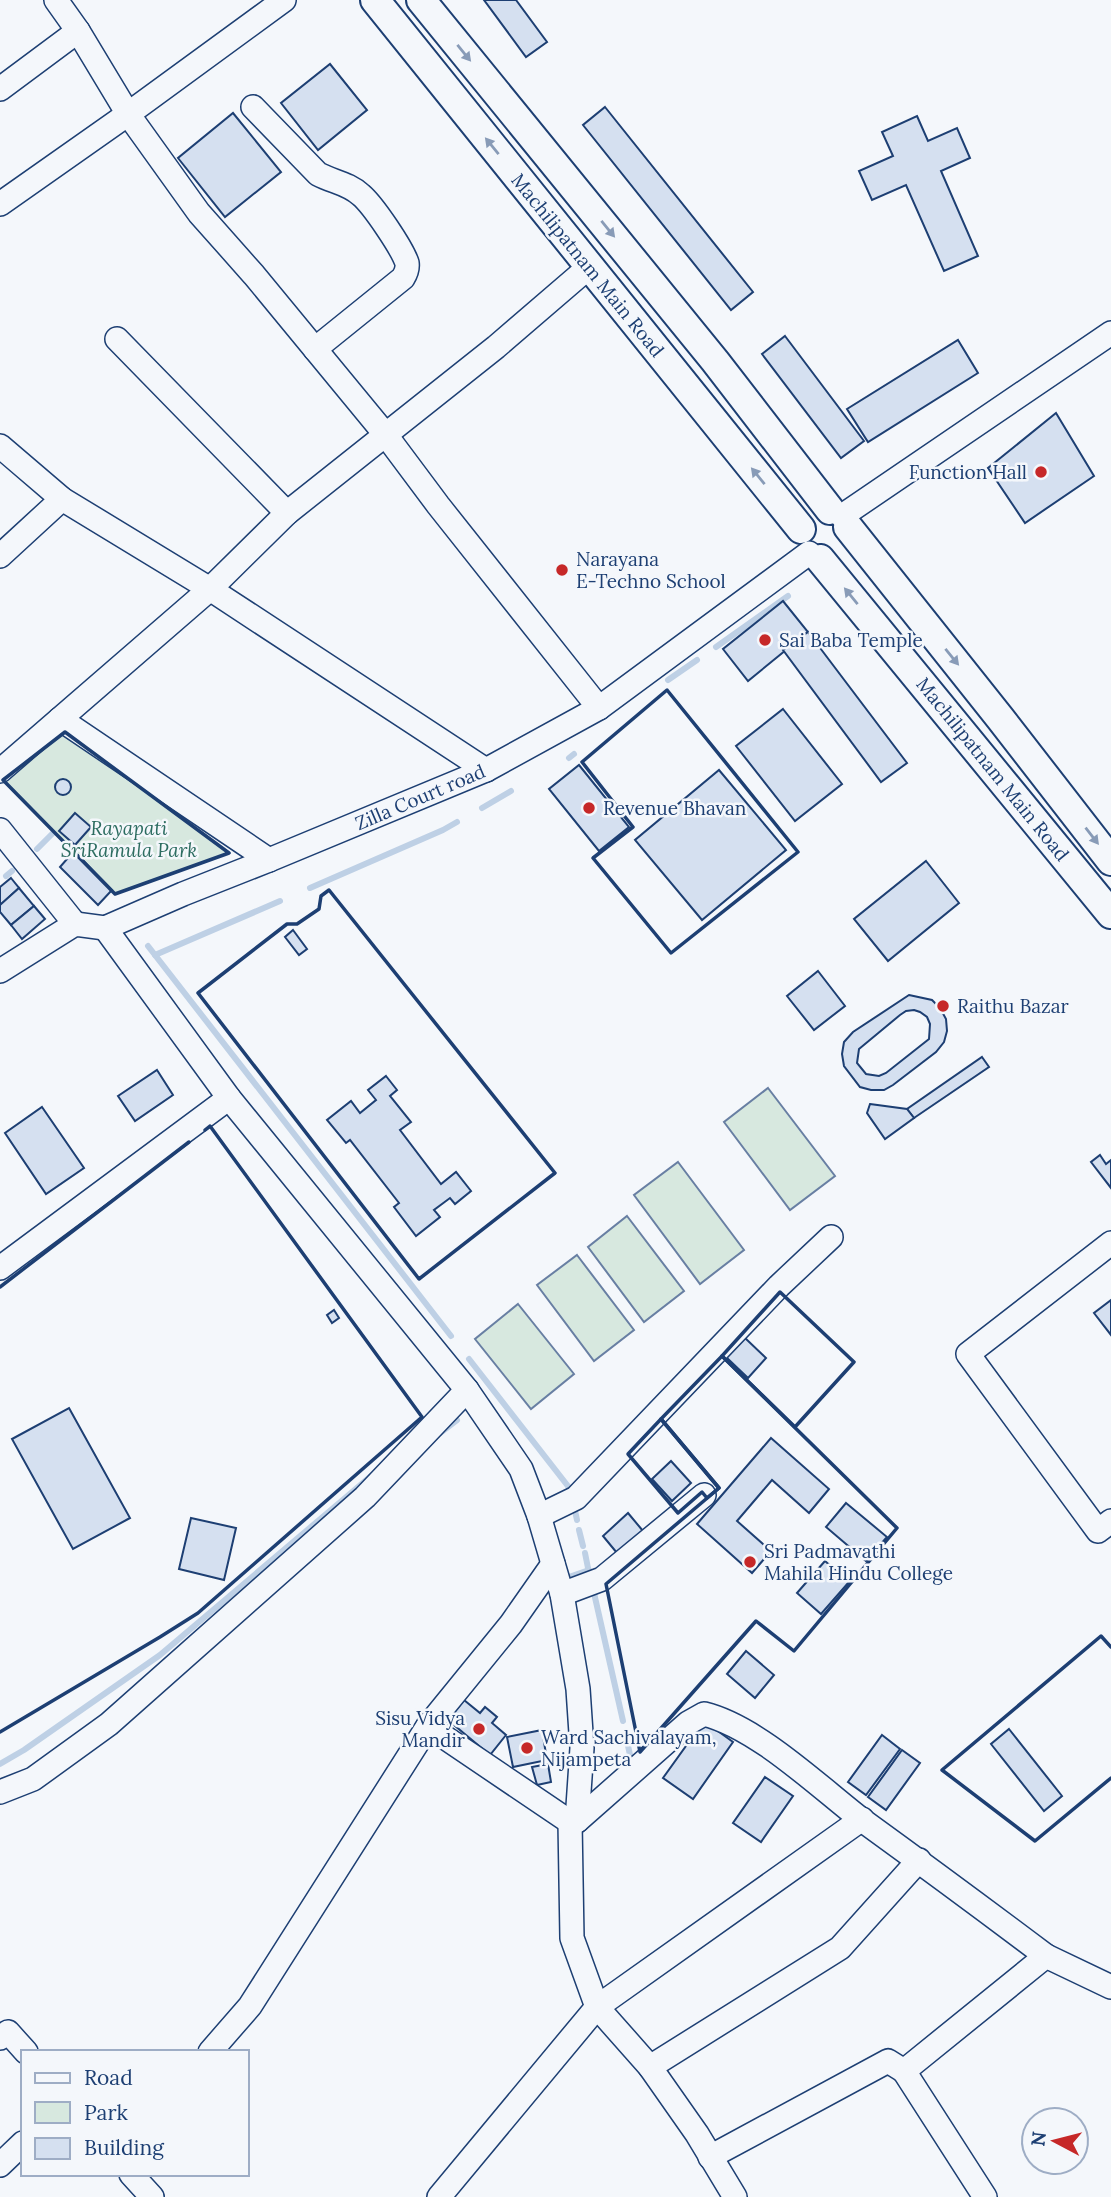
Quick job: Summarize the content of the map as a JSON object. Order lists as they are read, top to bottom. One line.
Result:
{"streets":{"main road":["Machilipatnam Main Road"],"street":["Zilla Court road"]},"crossings":[["Machilipatnam Main Road","Zilla Court road"]],"parks":["Rayapati SriRamula Park"],"places":["Function Hall","Narayana E-Techno School","Sai Baba Temple","Revenue Bhavan","Raithu Bazar","Sri Padmavathi Mahila Hindu College","Sisu Vidya Mandir","Ward Sachivalayam, Nijampeta"],"legend":["Road","Park","Building"],"north":"left"}
